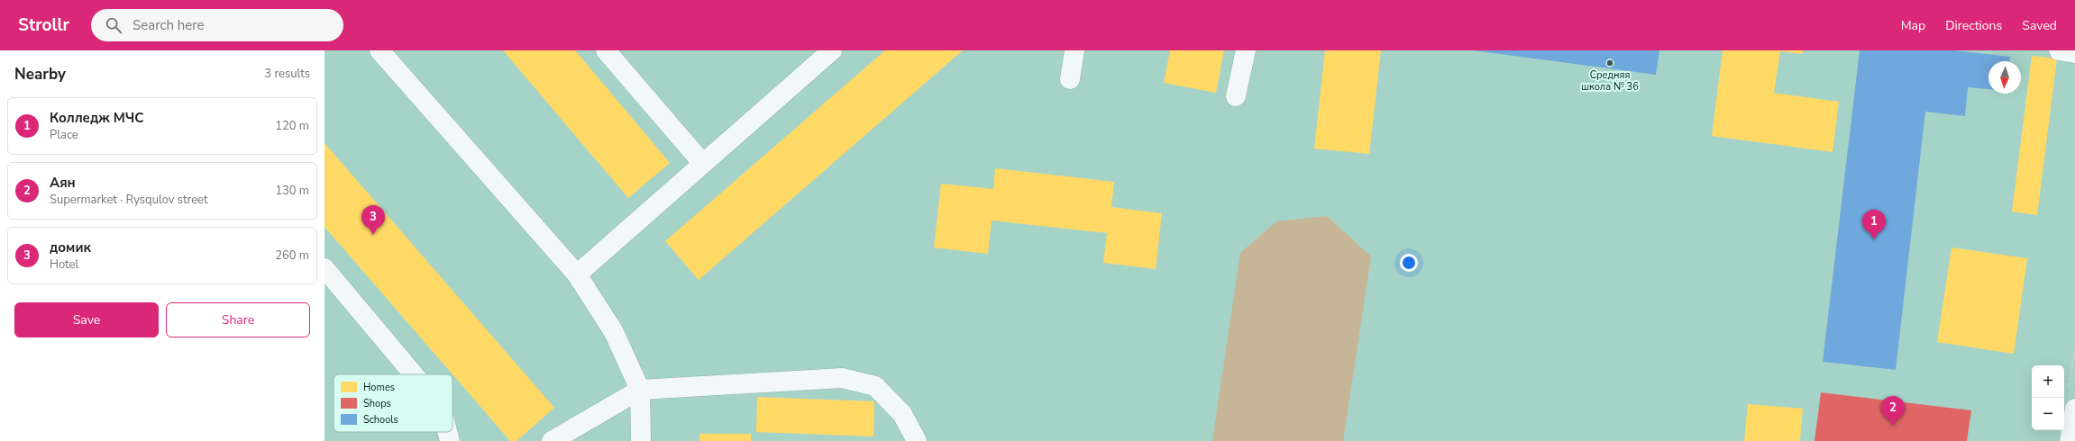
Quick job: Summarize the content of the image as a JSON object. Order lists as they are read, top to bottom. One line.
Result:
{"places":["Средняя школа № 36"],"legend":["Homes","Shops","Schools"],"north":"bottom","page":{"header":"Strollr","search":"Search here","nav":["Map","Directions","Saved"],"heading":["Nearby","3 results"],"list":[{"mark":"1","name":"Колледж МЧС","note":"Place","value":"120 m"},{"mark":"2","name":"Аян","note":"Supermarket · Rysqulov street","value":"130 m"},{"mark":"3","name":"домик","note":"Hotel","value":"260 m"}],"pins":["3","1","2"],"buttons":["Save","Share"],"map_buttons":["+","−"]}}
